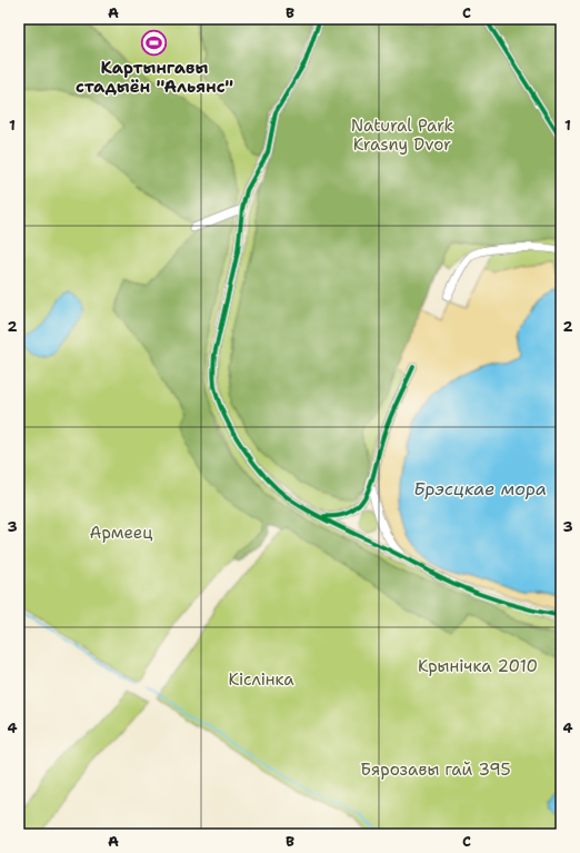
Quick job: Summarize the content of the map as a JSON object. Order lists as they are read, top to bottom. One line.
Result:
{"water":["Брэсцкае мора"],"parks":["Natural Park Krasny Dvor","Армеец","Крынічка 2010","Кіслінка","Бярозавы гай 395"],"places":{"sports":["Картынгавы стадыён \"Альянс\""]},"grid":{"columns":["A","B","C"],"rows":["1","2","3","4"]}}
